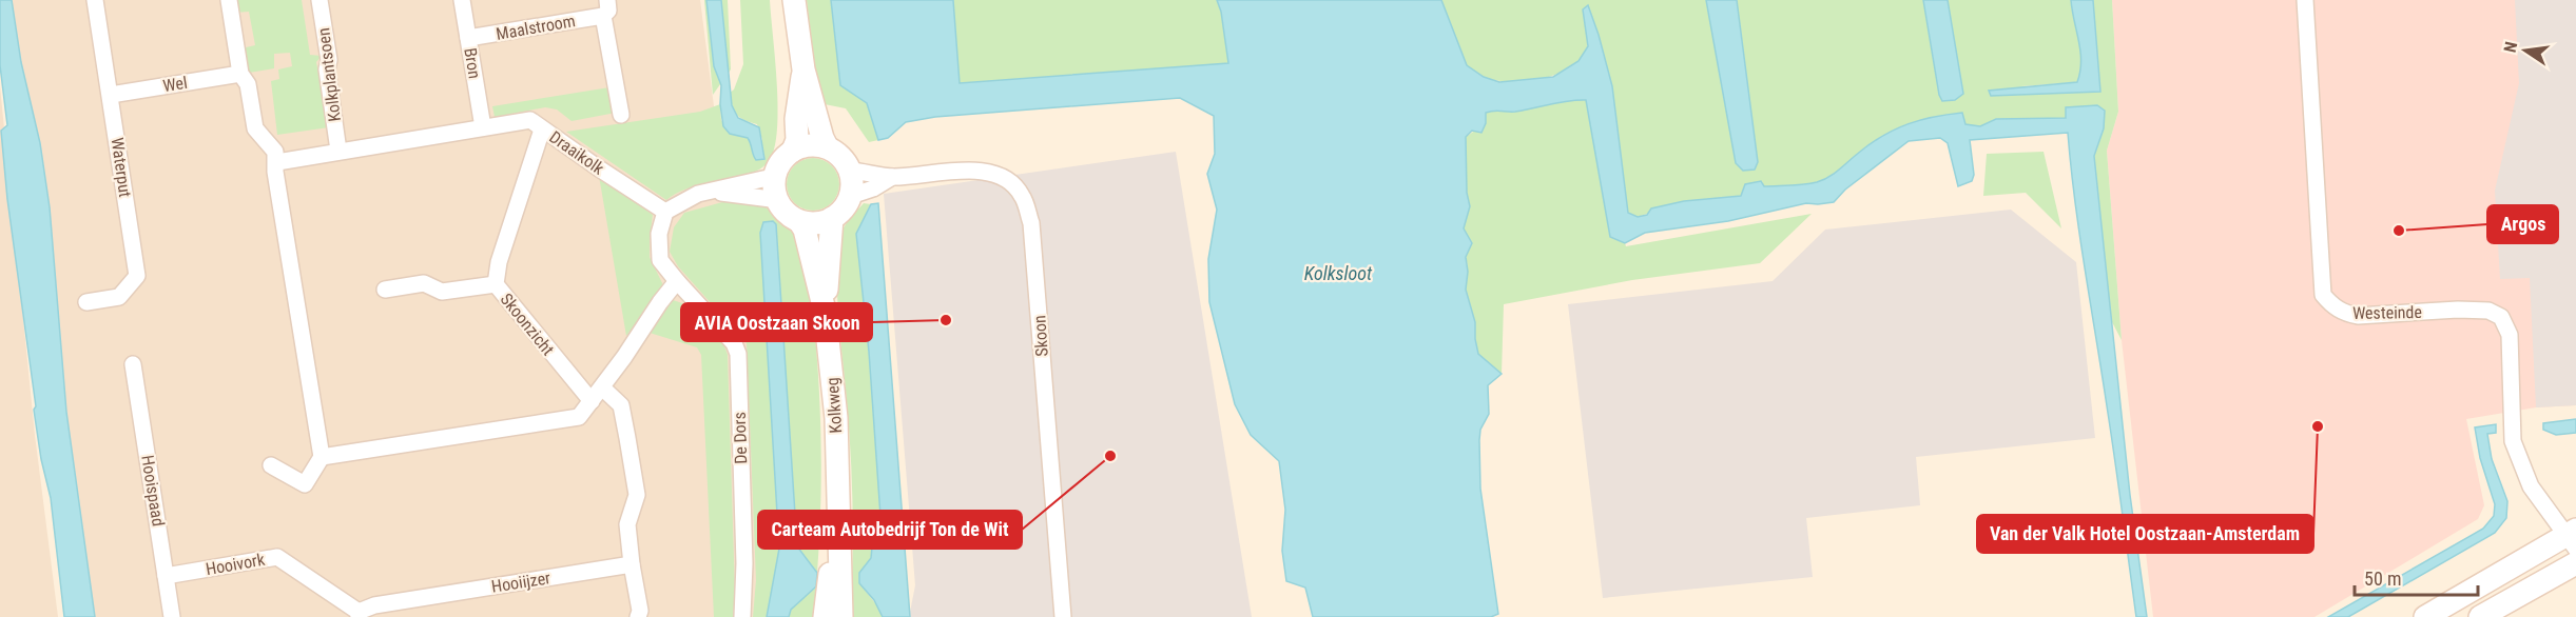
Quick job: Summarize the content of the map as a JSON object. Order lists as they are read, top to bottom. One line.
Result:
{"streets":{"street":["Maalstroom","Bron","Kolkplantsoen","Wel","Draaikolk","Waterput","Westeinde","Skoonzicht","Skoon","Kolkweg","De Dors","Hooispaad","Hooivork","Hooiijzer"]},"crossings":[["Maalstroom","Bron"],["Bron","Draaikolk"],["Kolkplantsoen","Draaikolk"],["Wel","Waterput"],["Draaikolk","Skoonzicht"],["Skoon","Kolkweg"],["Hooispaad","Hooivork"],["Hooivork","Hooiijzer"]],"water":["Kolksloot"],"places":["Argos","AVIA Oostzaan Skoon","Van der Valk Hotel Oostzaan-Amsterdam","Carteam Autobedrijf Ton de Wit"],"scale_bar":"50 m","north":"left"}
